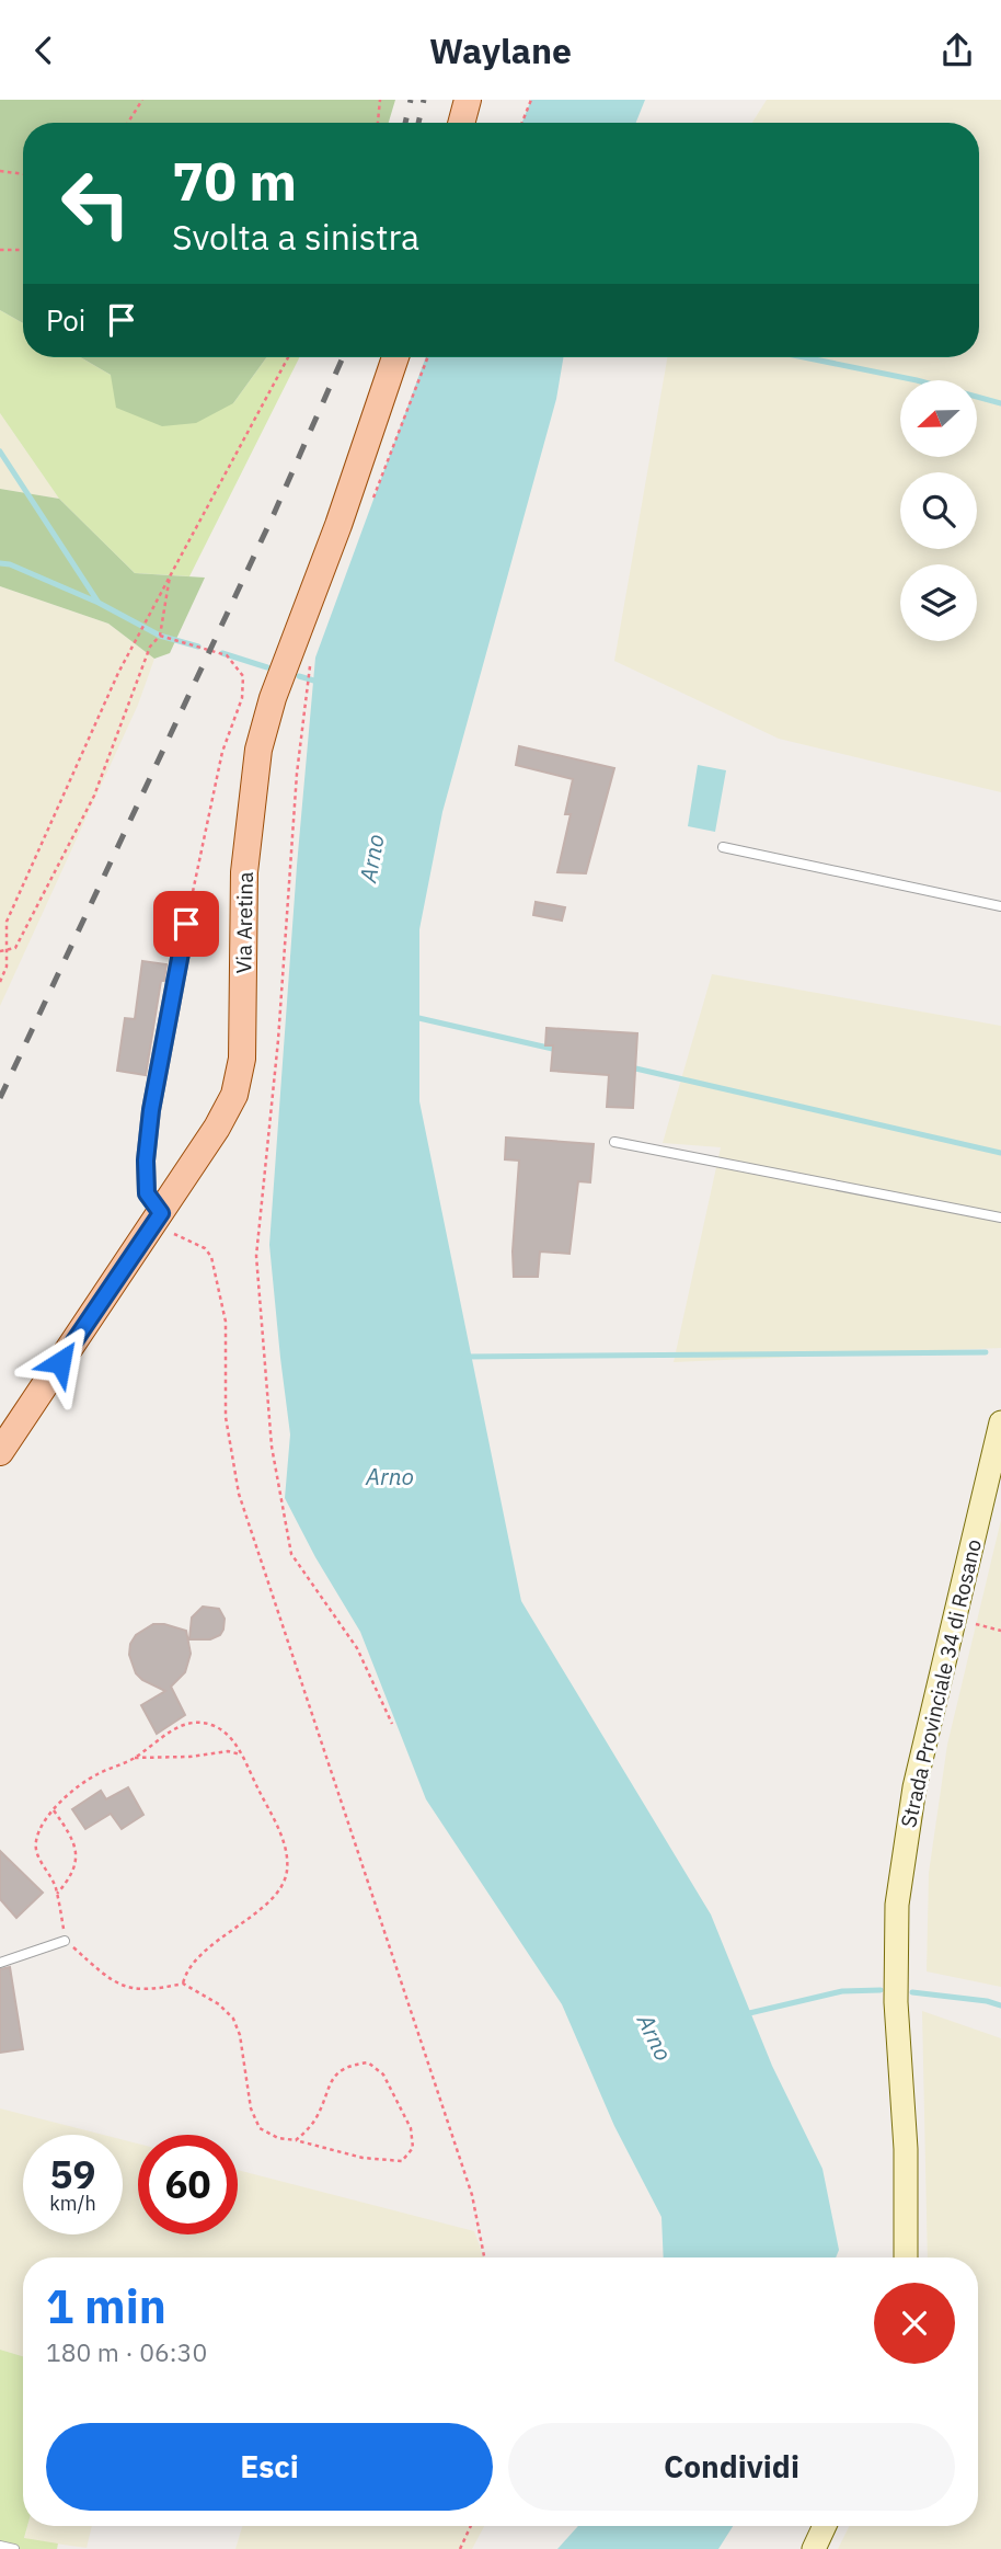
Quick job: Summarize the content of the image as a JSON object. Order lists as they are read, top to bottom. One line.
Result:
{"streets":{"main road":["Via Aretina","Strada Provinciale 34 di Rosano"]},"water":["Arno"],"north":"left","page":{"header":"Waylane","turn":["70 m","Svolta a sinistra"],"then":"Poi","speed":"59 km/h","limit":"60","heading":["1 min","180 m · 06:30"],"buttons":["Esci","Condividi"]}}
